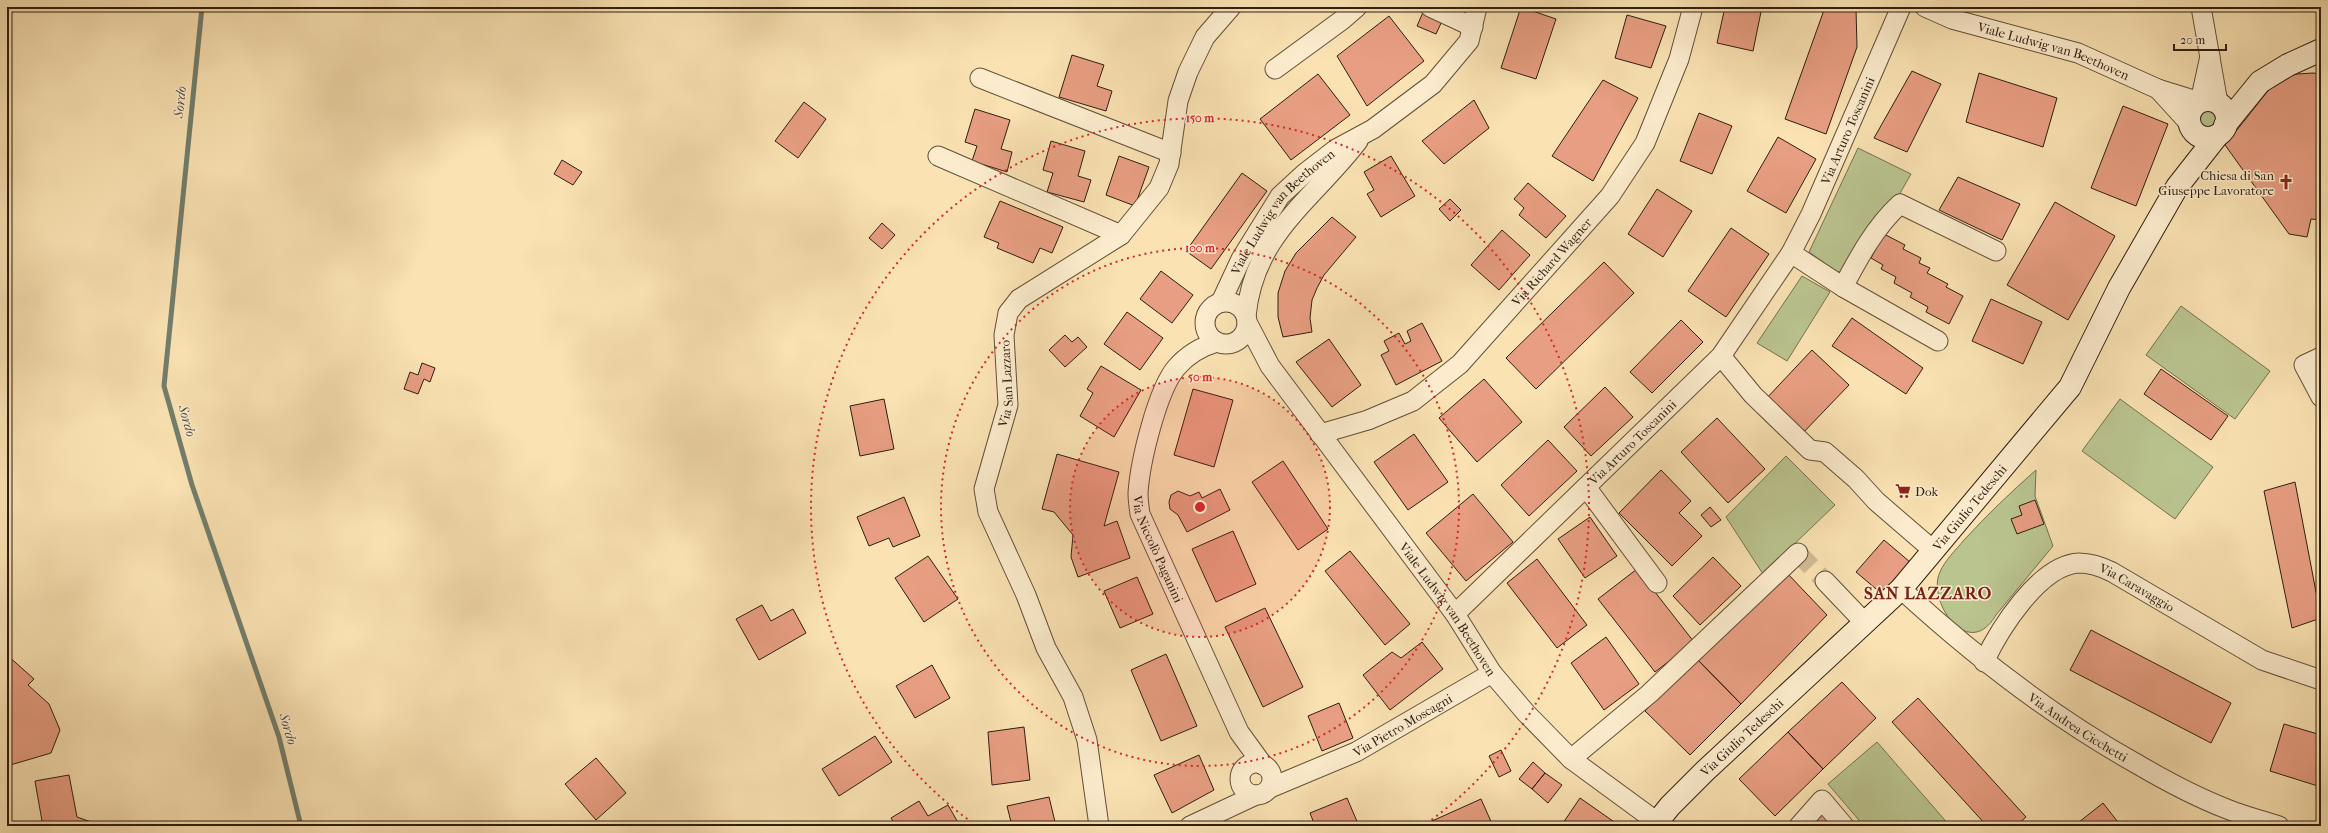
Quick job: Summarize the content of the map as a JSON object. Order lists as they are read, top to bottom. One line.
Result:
{"streets":{"street":["Viale Ludwig van Beethoven","Via Arturo Toscanini","Via Richard Wagner","Via San Lazzaro","Via Giulio Tedeschi","Via Niccolò Paganini","Via Caravaggio","Via Pietro Moscagni","Via Andrea Cicchetti"]},"crossings":[["Viale Ludwig van Beethoven","Via Arturo Toscanini"],["Viale Ludwig van Beethoven","Via Richard Wagner"],["Viale Ludwig van Beethoven","Via Giulio Tedeschi"],["Viale Ludwig van Beethoven","Via Niccolò Paganini"],["Viale Ludwig van Beethoven","Via Pietro Moscagni"],["Via Giulio Tedeschi","Via Andrea Cicchetti"],["Via Niccolò Paganini","Via Pietro Moscagni"],["Via Caravaggio","Via Andrea Cicchetti"]],"districts":["SAN LAZZARO"],"water":["Sordo"],"places":{"church":["Chiesa di San Giuseppe Lavoratore"],"supermarket":["Dok"]},"scale_bar":"20 m","rings":["150 m","100 m","50 m"]}
